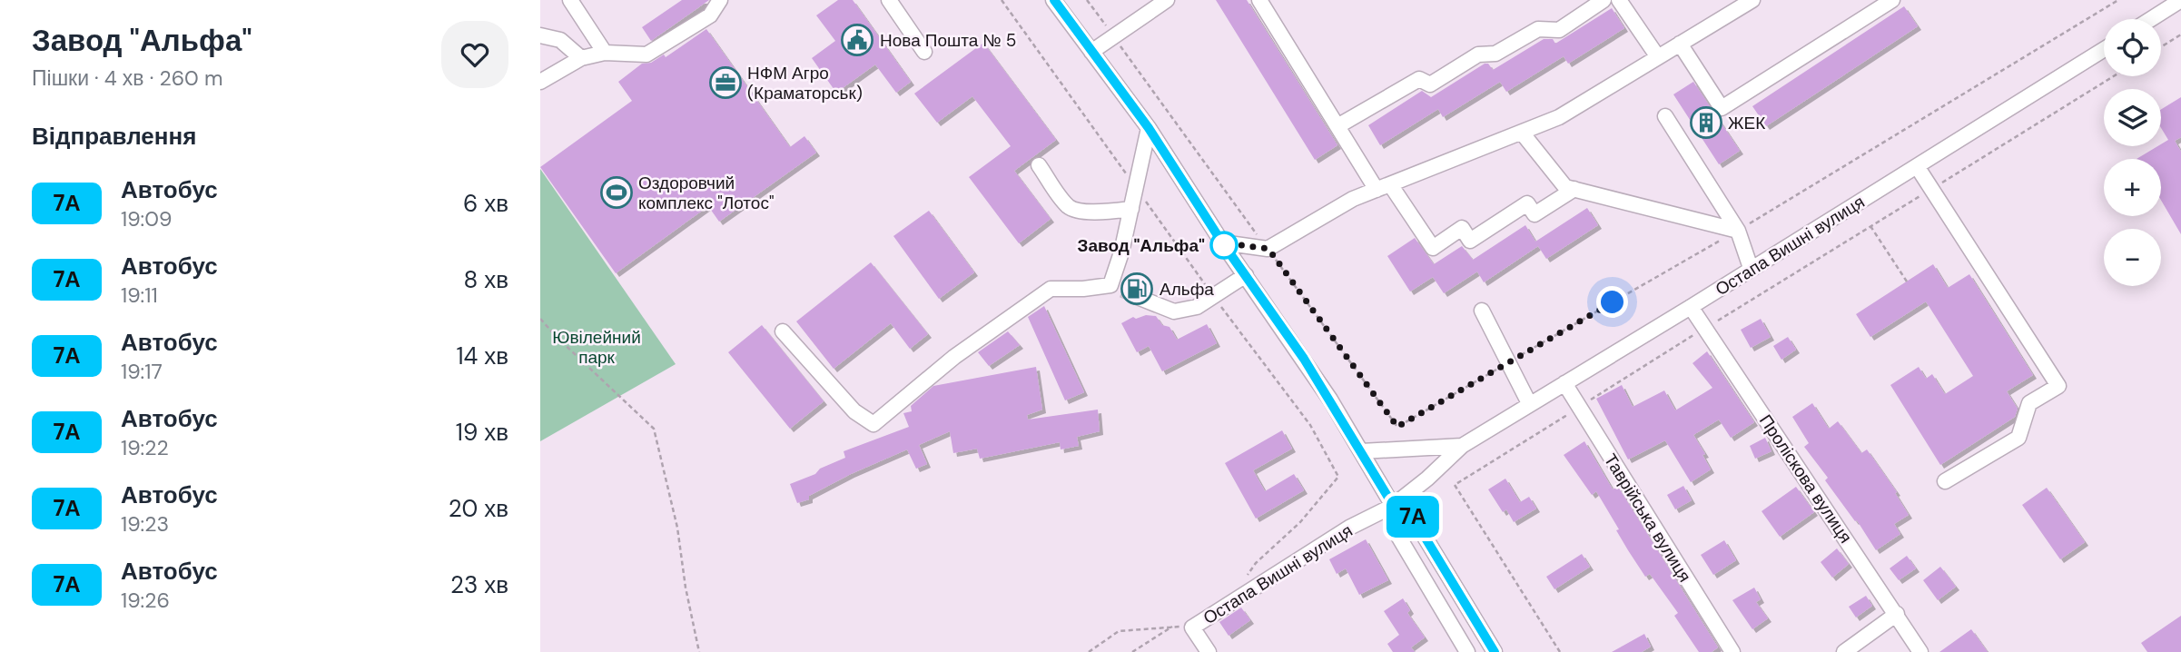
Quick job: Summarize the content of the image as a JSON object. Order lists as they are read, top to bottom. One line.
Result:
{"streets":{"street":["Остапа Вишні вулиця","Проліскова вулиця","Таврійська вулиця"]},"crossings":[["Остапа Вишні вулиця","Проліскова вулиця"],["Остапа Вишні вулиця","Таврійська вулиця"]],"parks":["Ювілейний парк"],"places":{"public building":["Нова Пошта № 5"],"office":["НФМ Агро (Краматорськ)"],"building":["ЖЕК"],"sports":["Оздоровчий комплекс \"Лотос\""],"other":["Завод \"Альфа\""],"fuel station":["Альфа"]},"lines":["bus line 7А"],"page":{"heading":[["Завод \"Альфа\"","Пішки · 4 хв · 260 m"],"Відправлення"],"on_map":"7А","map_buttons":["+","−"],"list":[{"mark":"7А","name":"Автобус","note":"19:09","value":"6 хв"},{"mark":"7А","name":"Автобус","note":"19:11","value":"8 хв"},{"mark":"7А","name":"Автобус","note":"19:17","value":"14 хв"},{"mark":"7А","name":"Автобус","note":"19:22","value":"19 хв"},{"mark":"7А","name":"Автобус","note":"19:23","value":"20 хв"},{"mark":"7А","name":"Автобус","note":"19:26","value":"23 хв"}]}}
